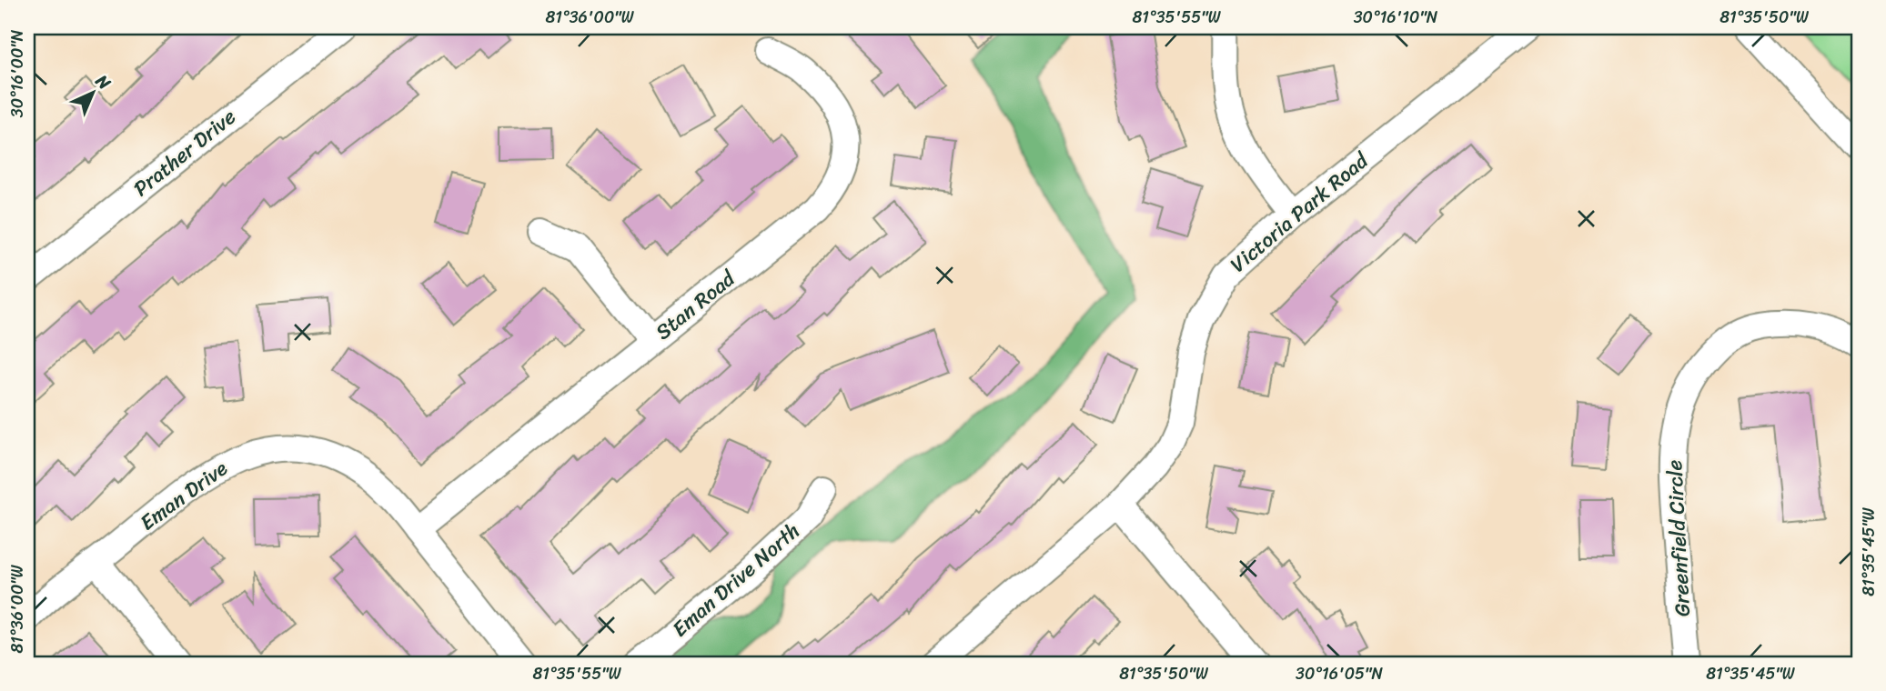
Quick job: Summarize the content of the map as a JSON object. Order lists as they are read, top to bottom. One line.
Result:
{"streets":{"street":["Prather Drive","Victoria Park Road","Stan Road","Eman Drive","Greenfield Circle","Eman Drive North"]},"crossings":[["Stan Road","Eman Drive"]],"north":"top right","coordinates":["81°36'00\"W","81°35'55\"W","30°16'10\"N","81°35'50\"W","30°16'00\"N","81°35'45\"W","30°16'05\"N"]}
